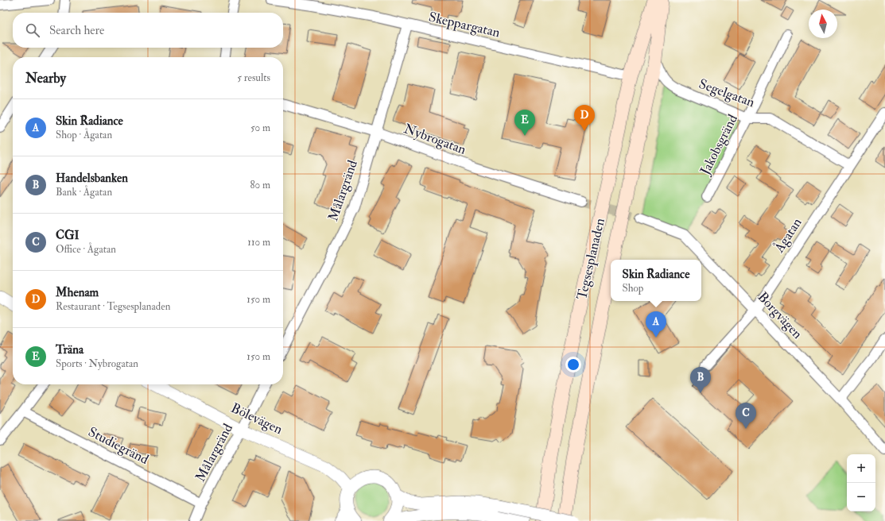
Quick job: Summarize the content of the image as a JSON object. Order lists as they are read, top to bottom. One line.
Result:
{"streets":{"main road":["Tegsesplanaden"],"street":["Skeppargatan","Segelgatan","Nybrogatan","Jakobsgränd","Målargränd","Ågatan","Borgvägen","Bölevägen","Studiegränd"]},"crossings":[["Skeppargatan","Målargränd"],["Skeppargatan","Tegsesplanaden"],["Segelgatan","Jakobsgränd"],["Segelgatan","Ågatan"],["Segelgatan","Tegsesplanaden"],["Nybrogatan","Målargränd"],["Målargränd","Bölevägen"],["Målargränd","Studiegränd"],["Ågatan","Borgvägen"]],"north":"top","page":{"search":"Search here","heading":["Nearby","5 results"],"list":[{"mark":"A","name":"Skin Radiance","note":"Shop · Ågatan","value":"50 m"},{"mark":"B","name":"Handelsbanken","note":"Bank · Ågatan","value":"80 m"},{"mark":"C","name":"CGI","note":"Office · Ågatan","value":"110 m"},{"mark":"D","name":"Mhenam","note":"Restaurant · Tegsesplanaden","value":"150 m"},{"mark":"E","name":"Träna","note":"Sports · Nybrogatan","value":"150 m"}],"pins":["D","E","A","B","C"],"popup":["Skin Radiance","Shop"],"map_buttons":["+","−"]}}
